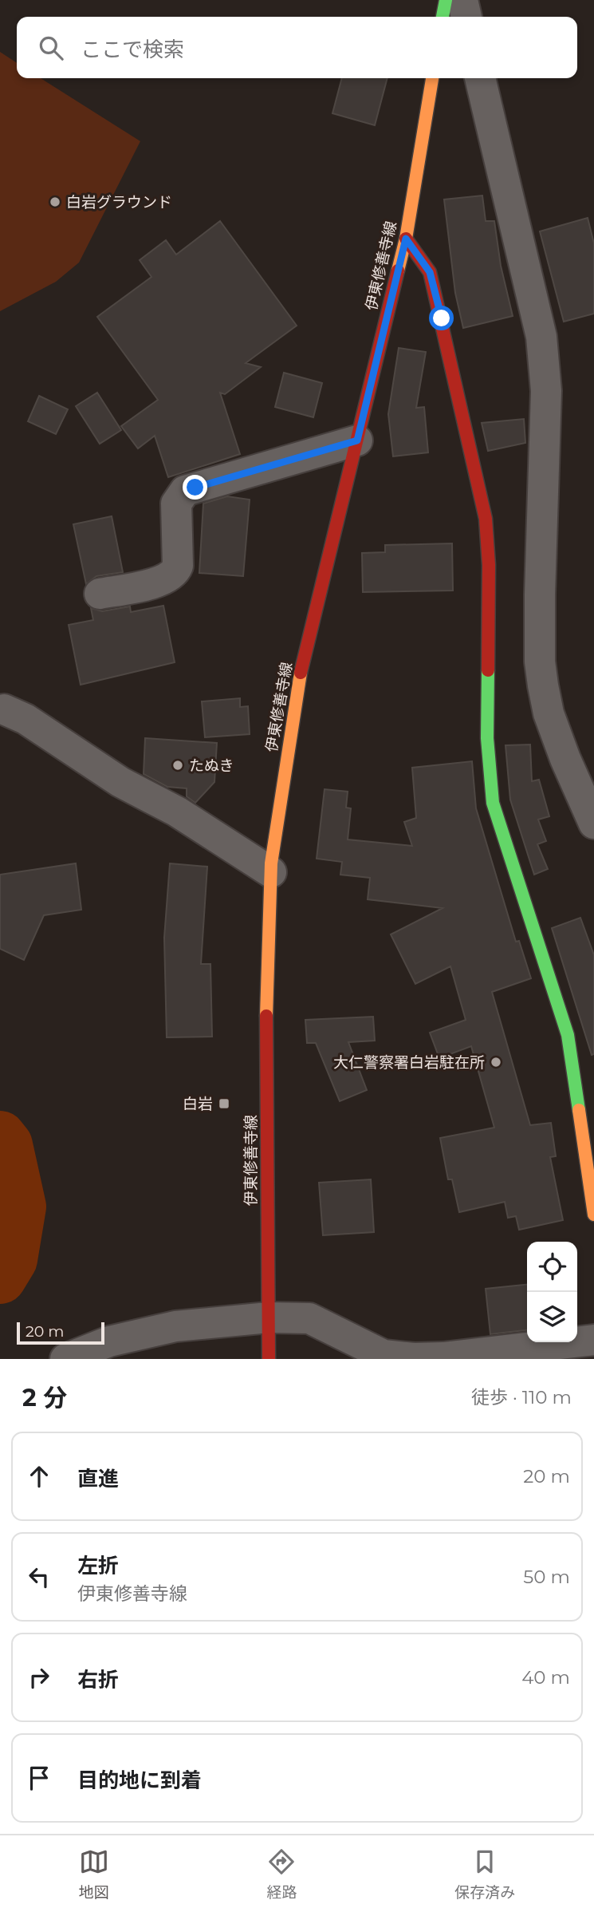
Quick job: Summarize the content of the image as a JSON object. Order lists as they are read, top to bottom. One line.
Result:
{"streets":{"main road":["伊東修善寺線"]},"places":{"other":["白岩グラウンド","たぬき","大仁警察署白岩駐在所"],"transit":["白岩"]},"scale_bar":"20 m","page":{"search":"ここで検索","scale":"20 m","heading":["2 分","徒歩 · 110 m"],"list":[["直進","20 m"],["左折","伊東修善寺線","50 m"],["右折","40 m"],"目的地に到着"],"nav":["地図","経路","保存済み"]}}
